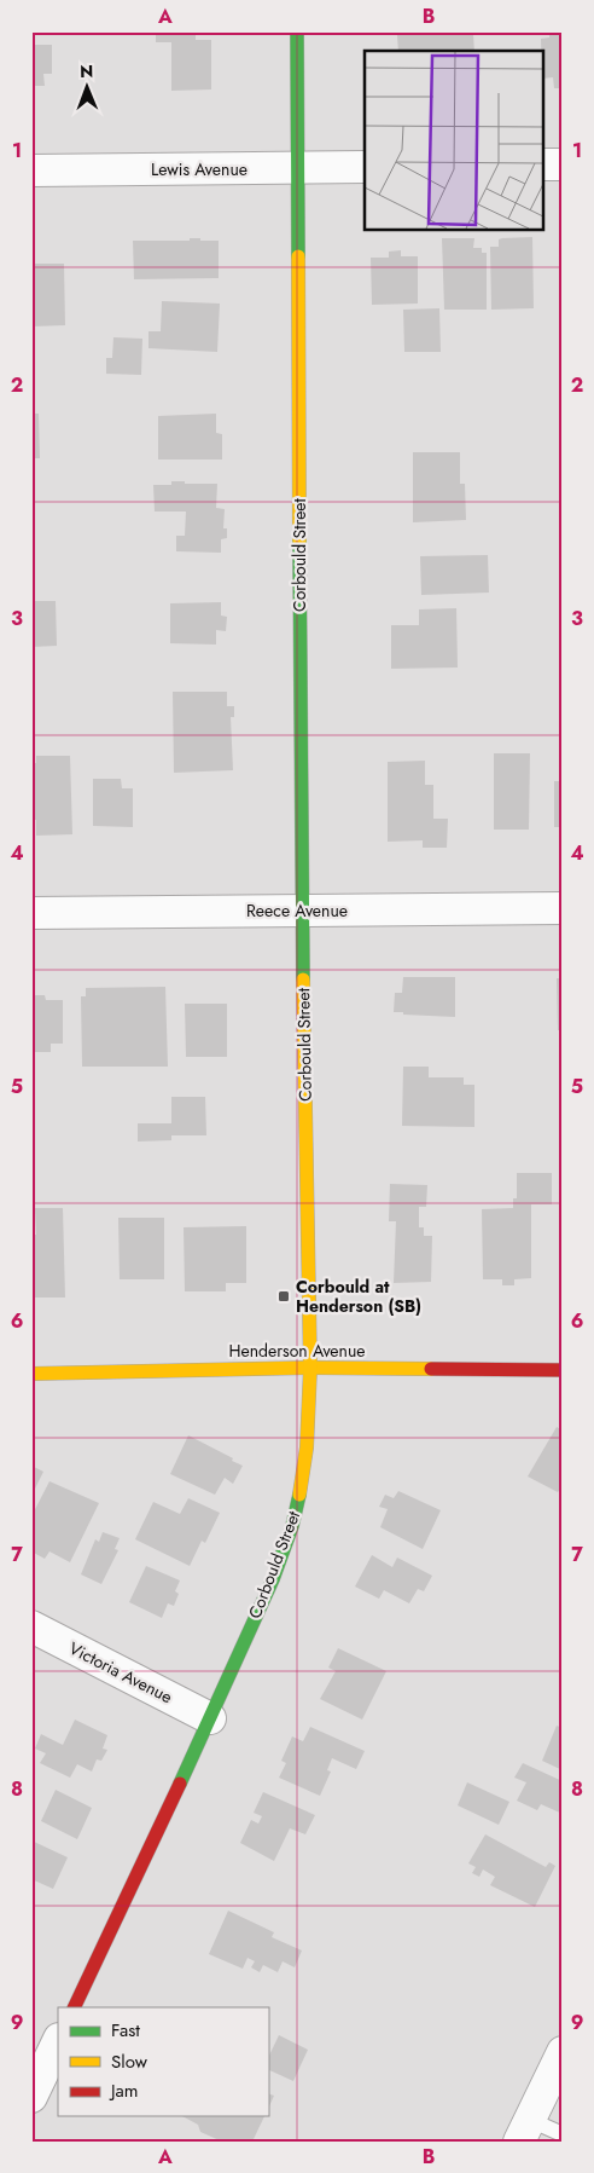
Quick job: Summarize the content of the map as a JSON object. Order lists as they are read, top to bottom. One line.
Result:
{"streets":{"street":["Lewis Avenue","Corbould Street","Reece Avenue","Henderson Avenue","Victoria Avenue"]},"crossings":[["Lewis Avenue","Corbould Street"],["Corbould Street","Reece Avenue"],["Corbould Street","Henderson Avenue"],["Corbould Street","Victoria Avenue"]],"places":{"transit":["Corbould at Henderson (SB)"]},"legend":["Fast","Slow","Jam"],"north":"top","grid":{"columns":["A","B"],"rows":["1","2","3","4","5","6","7","8","9"]}}
